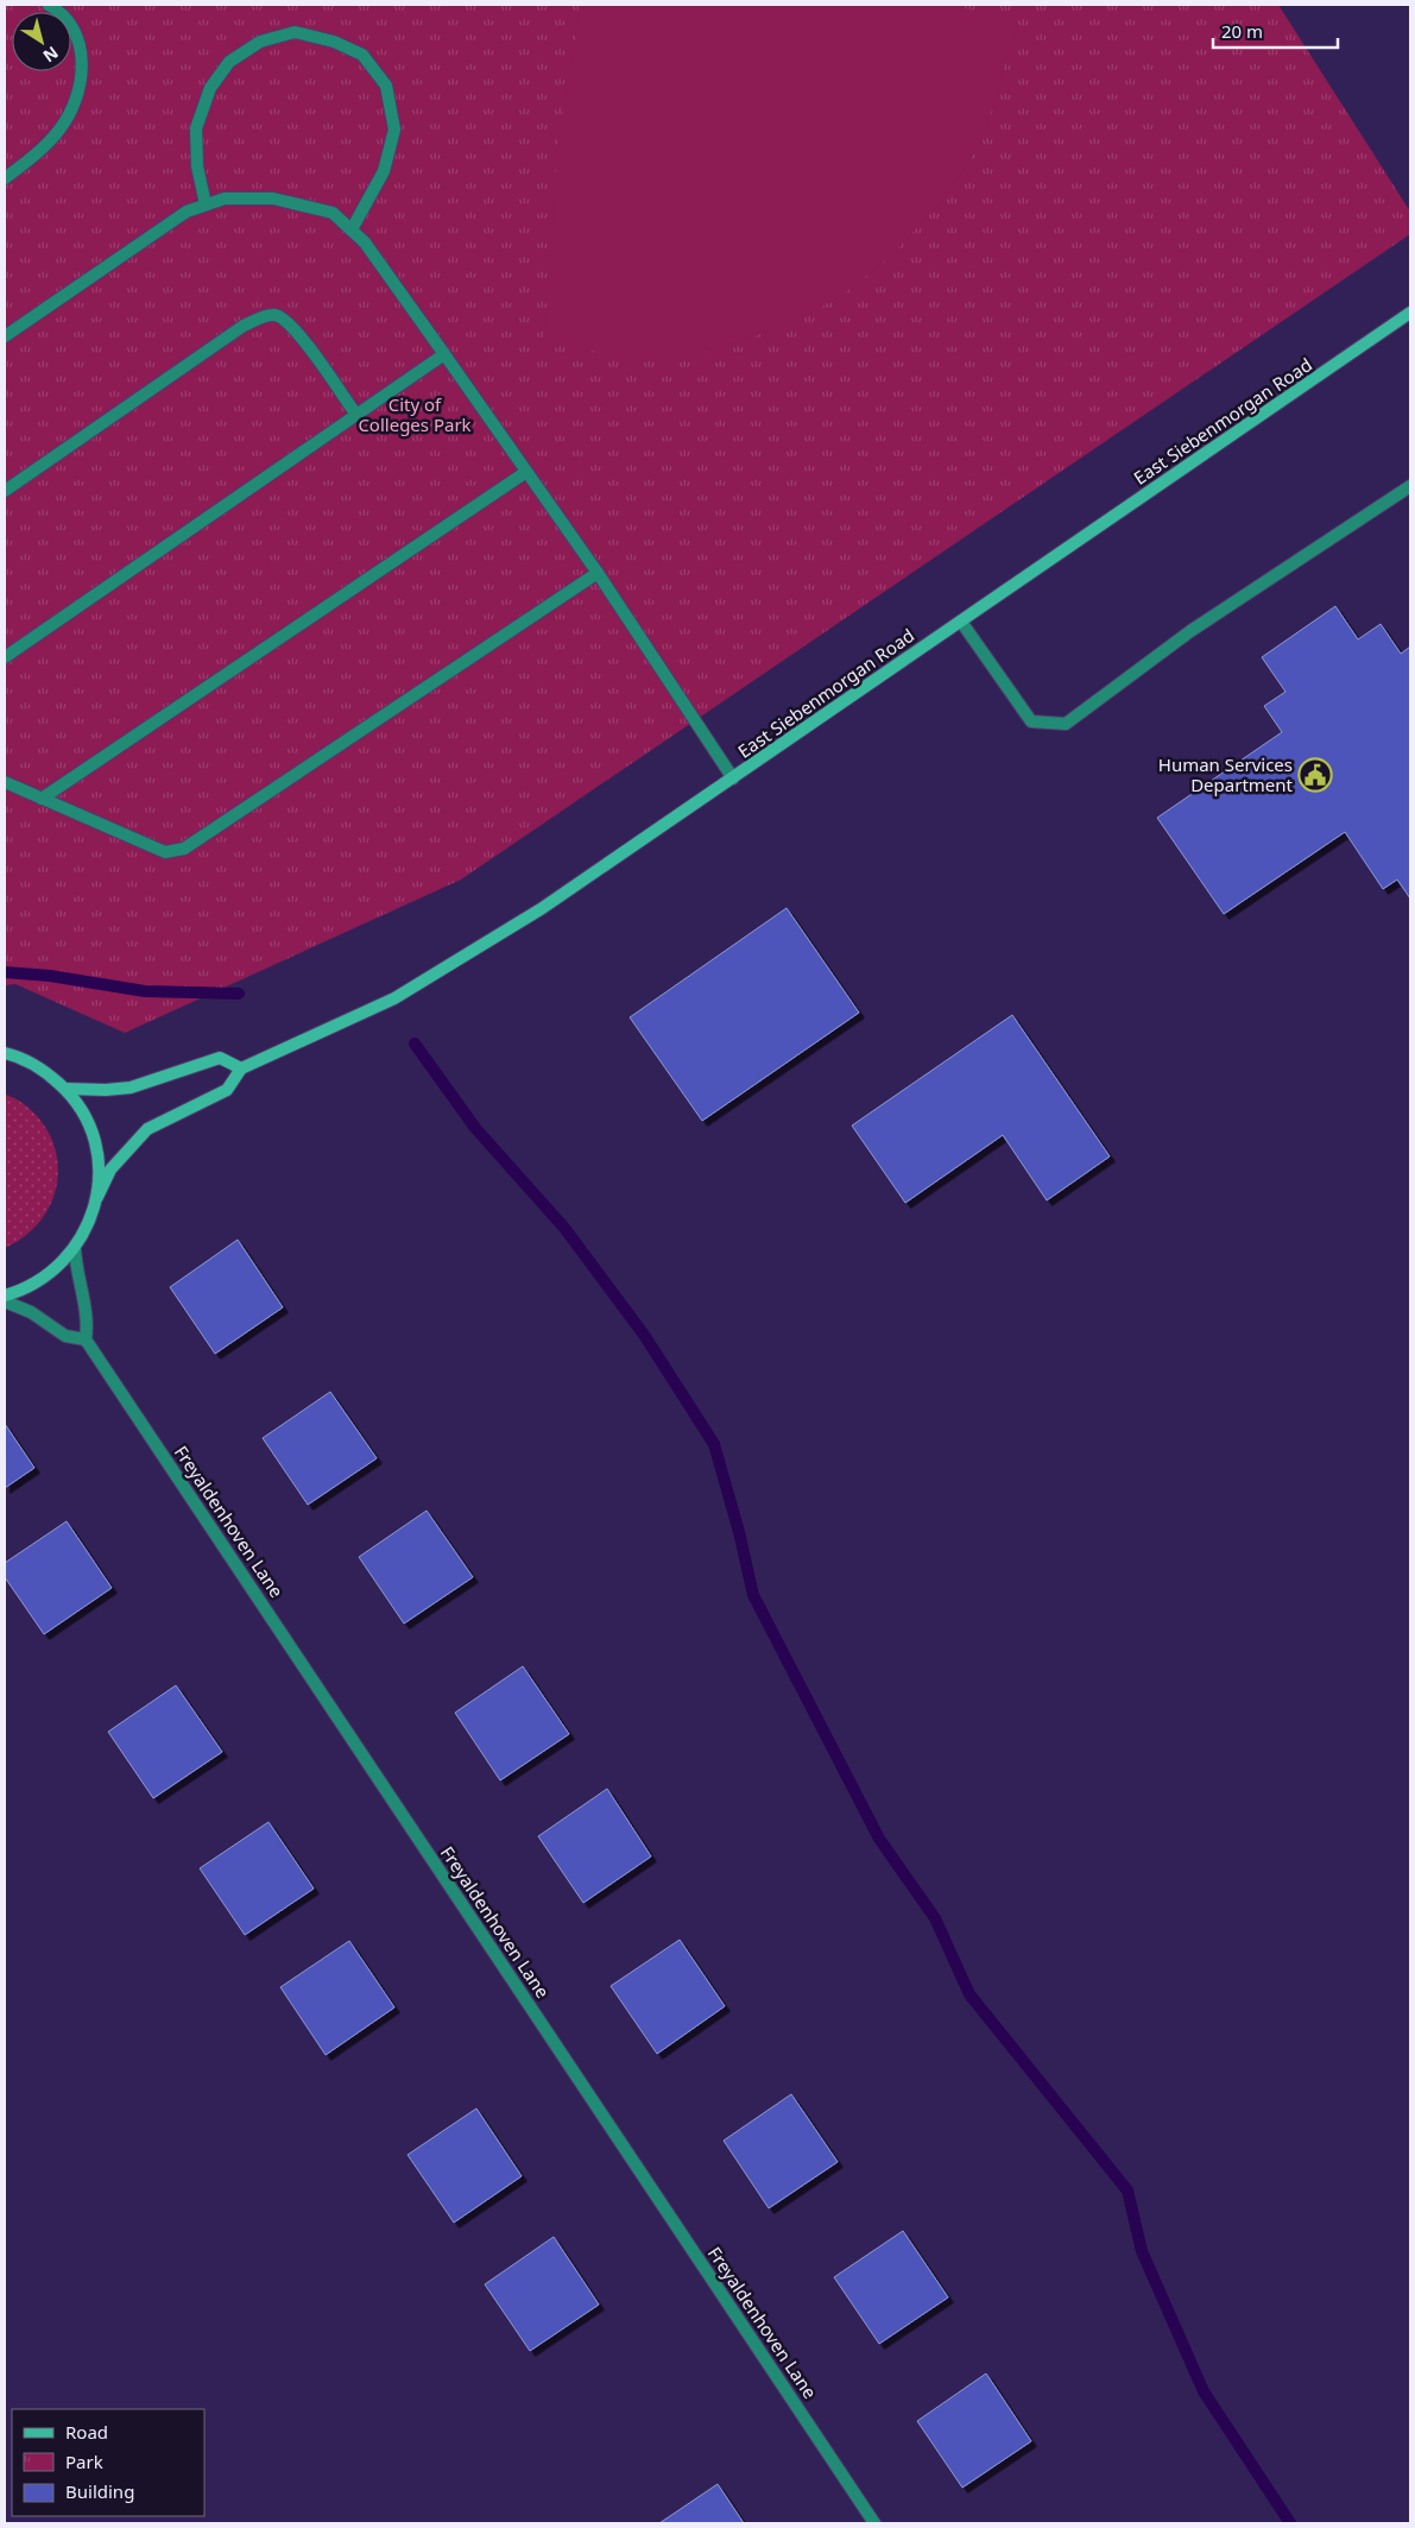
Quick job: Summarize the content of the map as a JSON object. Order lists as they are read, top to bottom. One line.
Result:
{"streets":{"street":["East Siebenmorgan Road","Freyaldenhoven Lane"]},"parks":["City of Colleges Park"],"places":{"public building":["Human Services Department"]},"legend":["Road","Park","Building"],"scale_bar":"20 m","north":"bottom right"}
